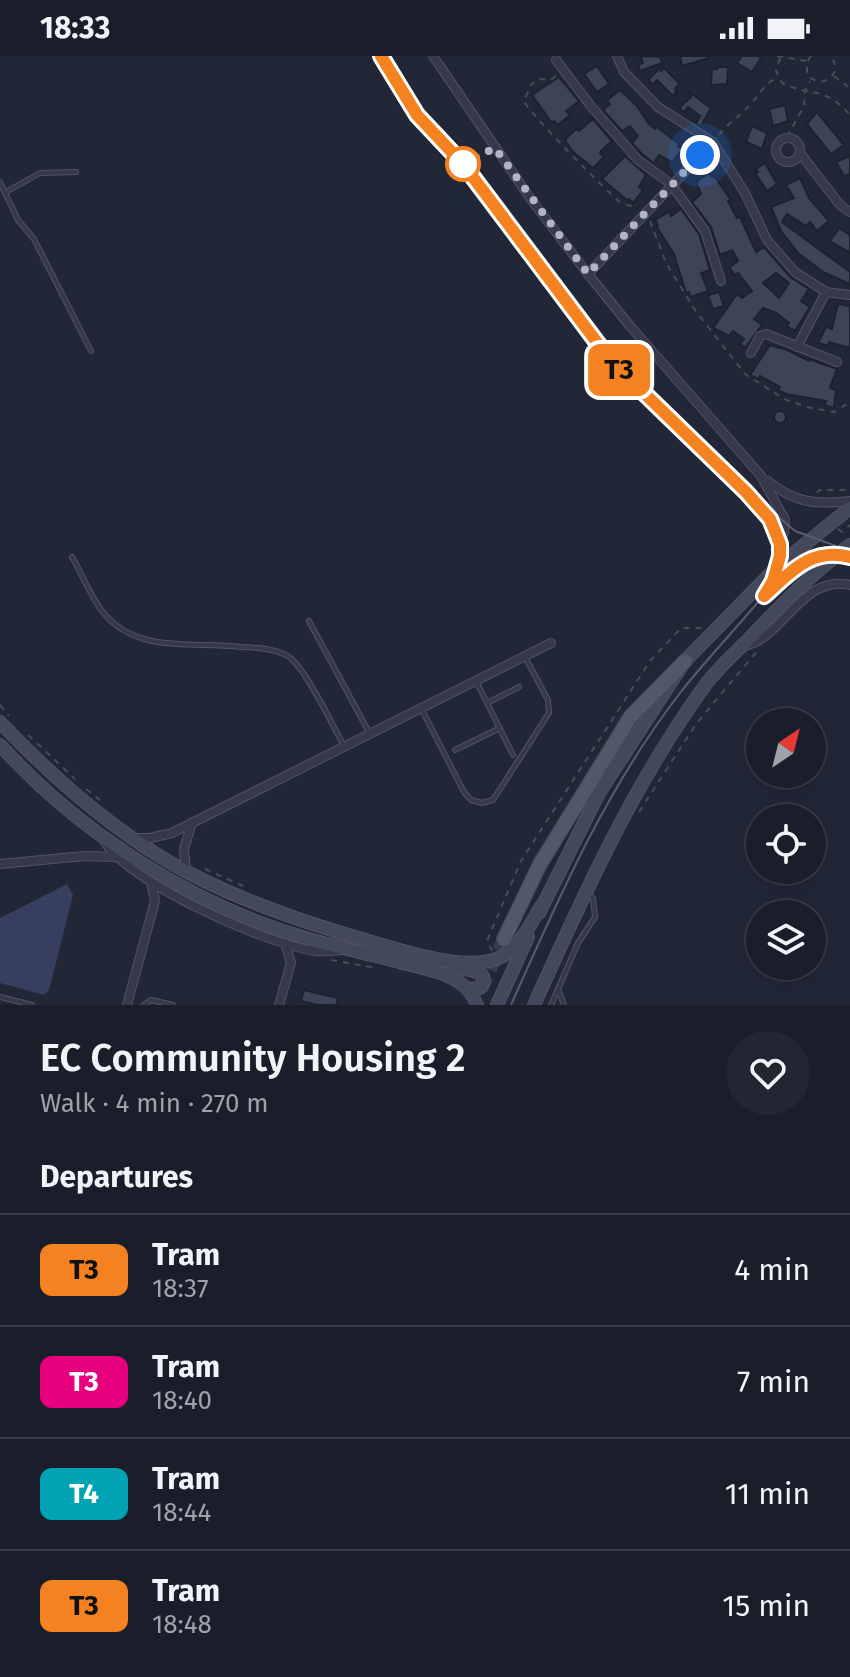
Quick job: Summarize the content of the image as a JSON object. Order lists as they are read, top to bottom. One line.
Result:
{"lines":["tram line T3"],"north":"top right","page":{"status":"18:33","on_map":"T3","heading":[["EC Community Housing 2","Walk · 4 min · 270 m"],"Departures"],"list":[{"mark":"T3","name":"Tram","note":"18:37","value":"4 min"},{"mark":"T3","name":"Tram","note":"18:40","value":"7 min"},{"mark":"T4","name":"Tram","note":"18:44","value":"11 min"},{"mark":"T3","name":"Tram","note":"18:48","value":"15 min"}]}}
